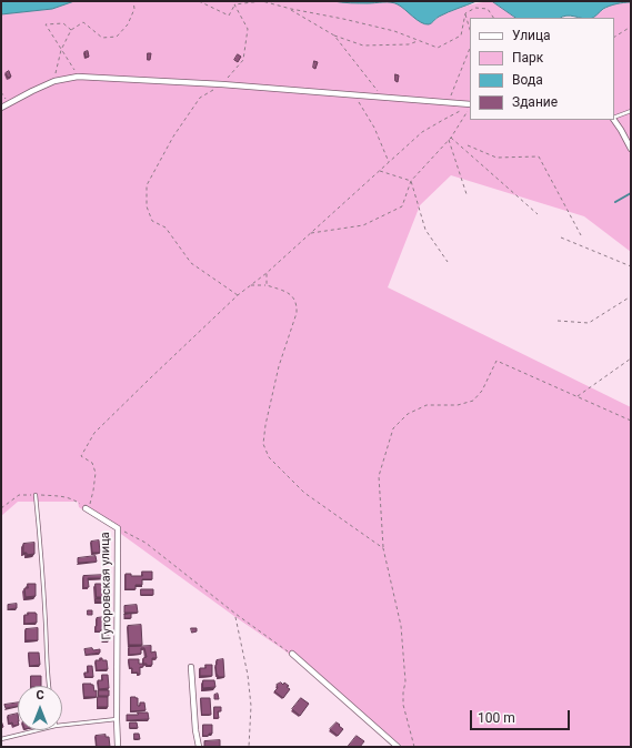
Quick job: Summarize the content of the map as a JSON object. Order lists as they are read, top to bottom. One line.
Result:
{"streets":{"street":["Гуторовская улица"]},"legend":["Улица","Парк","Вода","Здание"],"scale_bar":"100 m","north":"top"}
